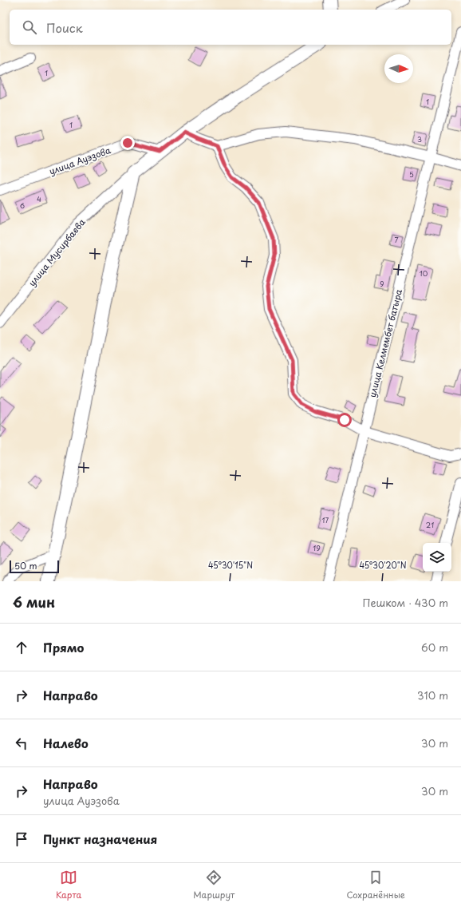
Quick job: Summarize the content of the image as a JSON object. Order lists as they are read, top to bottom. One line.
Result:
{"streets":{"street":["улица Ауэзова","улица Мусирбаева","улица Келмембет батыра"]},"house_numbers":["1","1","1","3","5","4","6","7","10","9","17","21","19"],"scale_bar":"50 m","north":"right","page":{"search":"Поиск","scale":"50 m","heading":["6 мин","Пешком · 430 m"],"list":[["Прямо","60 m"],["Направо","310 m"],["Налево","30 m"],["Направо","улица Ауэзова","30 m"],"Пункт назначения"],"nav":["Карта","Маршрут","Сохранённые"]},"coordinates":["45°30'15\"N","45°30'20\"N"]}
